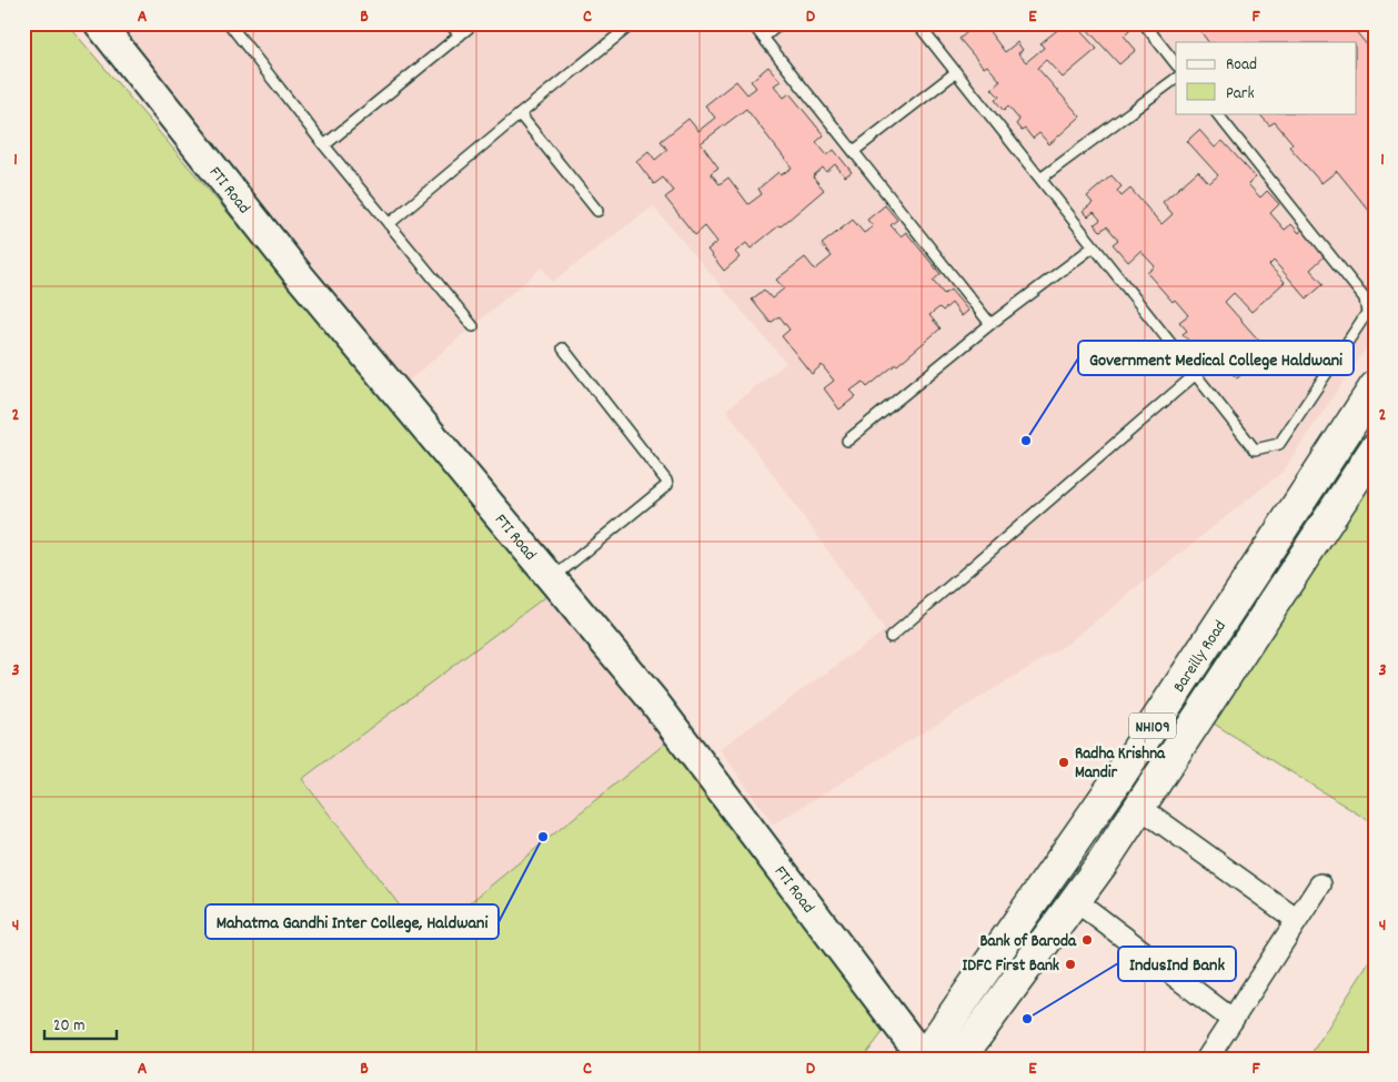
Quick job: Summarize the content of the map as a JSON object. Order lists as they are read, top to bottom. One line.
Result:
{"streets":{"highway":["Bareilly Road","NH109"],"main road":["FTI Road"]},"crossings":[["FTI Road","Bareilly Road"]],"places":["Government Medical College Haldwani","Radha Krishna Mandir","Mahatma Gandhi Inter College, Haldwani","Bank of Baroda","IDFC First Bank","IndusInd Bank"],"legend":["Road","Park"],"scale_bar":"20 m","grid":{"columns":["A","B","C","D","E","F"],"rows":["1","2","3","4"]}}
